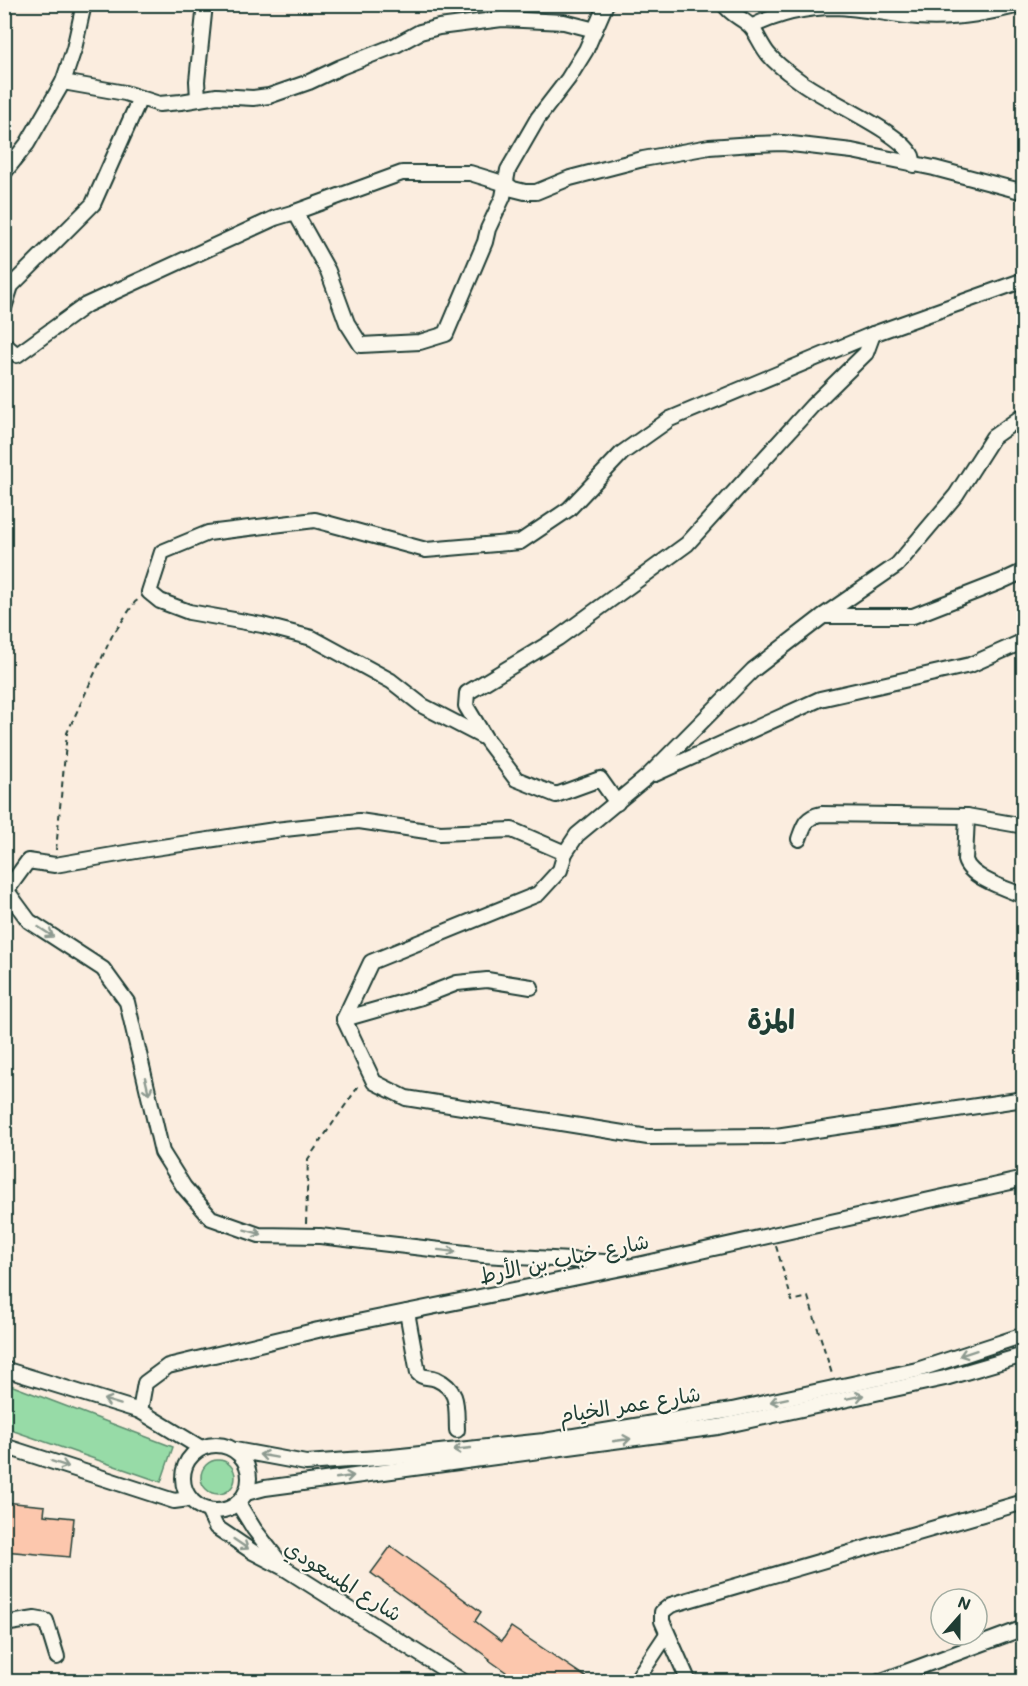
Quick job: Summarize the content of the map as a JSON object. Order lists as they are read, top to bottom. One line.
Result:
{"streets":{"street":["شارع خباب بن الأرط","شارع عمر الخيام","شارع المسعودي"]},"crossings":[["شارع عمر الخيام","شارع المسعودي"]],"districts":["المزة"],"north":"top"}
